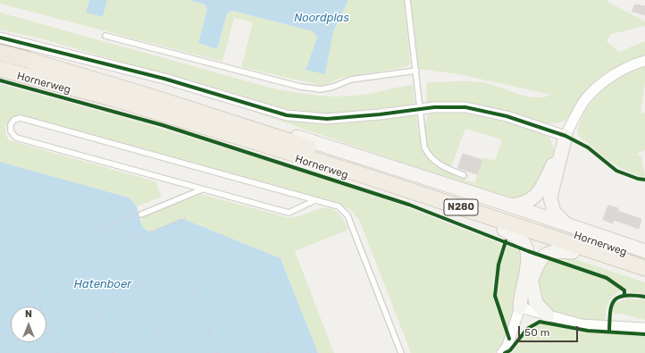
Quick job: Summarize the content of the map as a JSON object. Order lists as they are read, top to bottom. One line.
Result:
{"streets":{"highway":["Hornerweg","N280"]},"water":["Noordplas","Hatenboer"],"scale_bar":"50 m","north":"top"}
